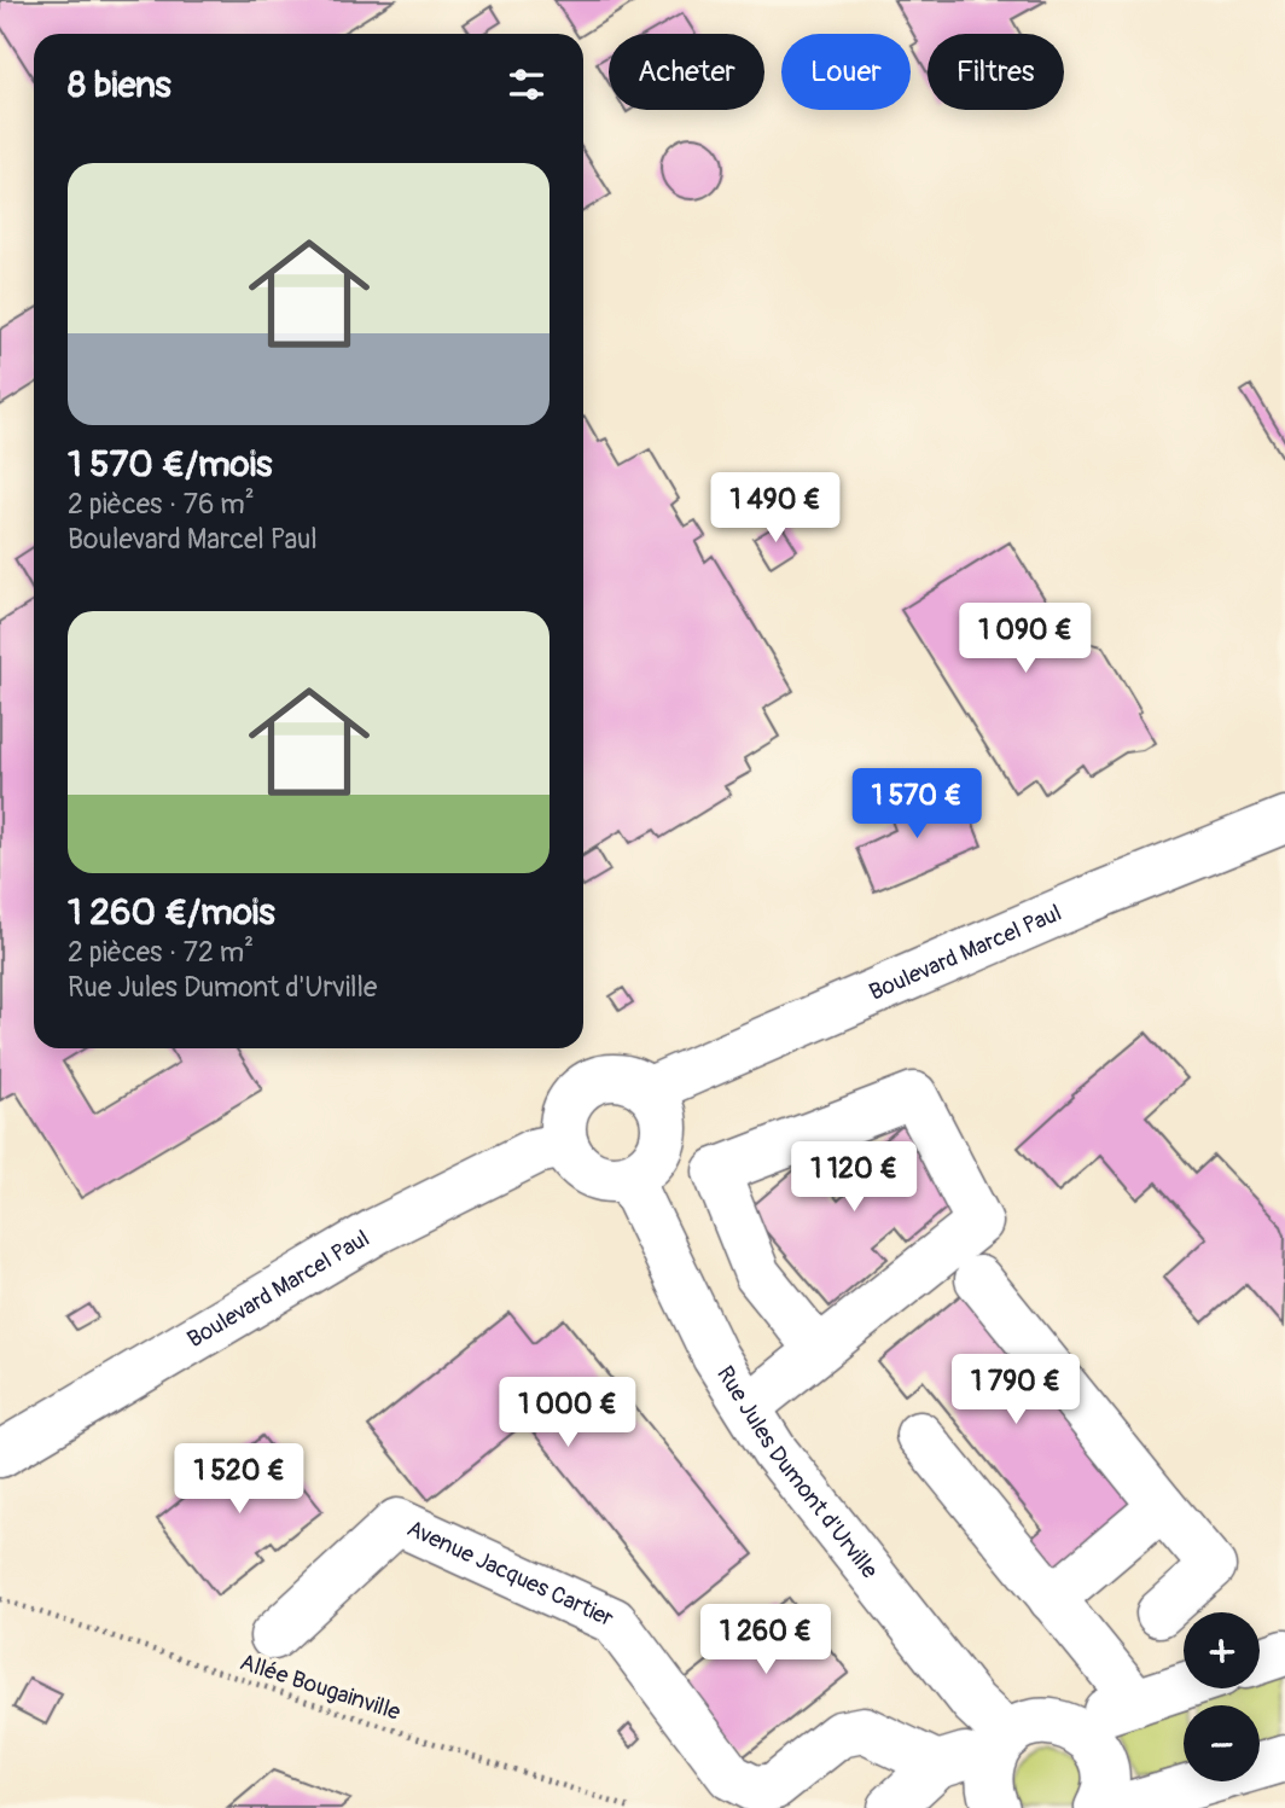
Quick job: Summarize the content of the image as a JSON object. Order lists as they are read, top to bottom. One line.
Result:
{"streets":{"street":["Boulevard Marcel Paul","Rue Jules Dumont d'Urville","Avenue Jacques Cartier"],"path":["Allée Bougainville"]},"crossings":[["Boulevard Marcel Paul","Rue Jules Dumont d'Urville"]],"page":{"chip":["Acheter","Louer","Filtres"],"heading":"8 biens","list":[{"name":"1 570 €/mois","note":"2 pièces · 76 m² · Boulevard Marcel Paul"},{"name":"1 260 €/mois","note":"2 pièces · 72 m² · Rue Jules Dumont d'Urville"}],"price":["1 490 €","1 090 €","1 570 €","1 120 €","1 790 €","1 000 €","1 520 €","1 260 €"],"map_buttons":["+","−"]}}
